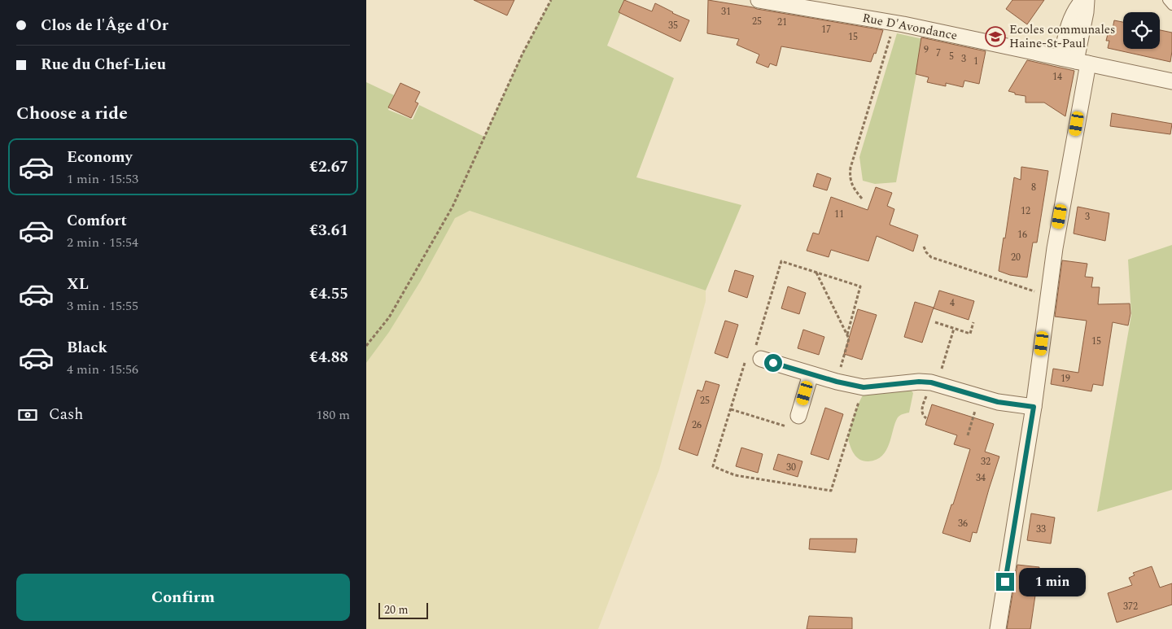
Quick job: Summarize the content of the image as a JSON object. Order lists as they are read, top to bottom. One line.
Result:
{"streets":{"street":["Rue D'Avondance"]},"places":{"school or university":["Ecoles communales Haine-St-Paul"]},"house_numbers":["31","25","21","35","17","15","9","7","5","3","1","14","8","12","11","3","16","20","4","15","19","25","26","32","30","34","36","33","372"],"scale_bar":"20 m","page":{"banner":["Clos de l'Âge d'Or","Rue du Chef-Lieu"],"heading":"Choose a ride","list":[{"name":"Economy","note":"1 min · 15:53","value":"€2.67"},{"name":"Comfort","note":"2 min · 15:54","value":"€3.61"},{"name":"XL","note":"3 min · 15:55","value":"€4.55"},{"name":"Black","note":"4 min · 15:56","value":"€4.88"}],"pay":["Cash","180 m"],"buttons":"Confirm","bubble":"1 min","scale":"20 m"}}
